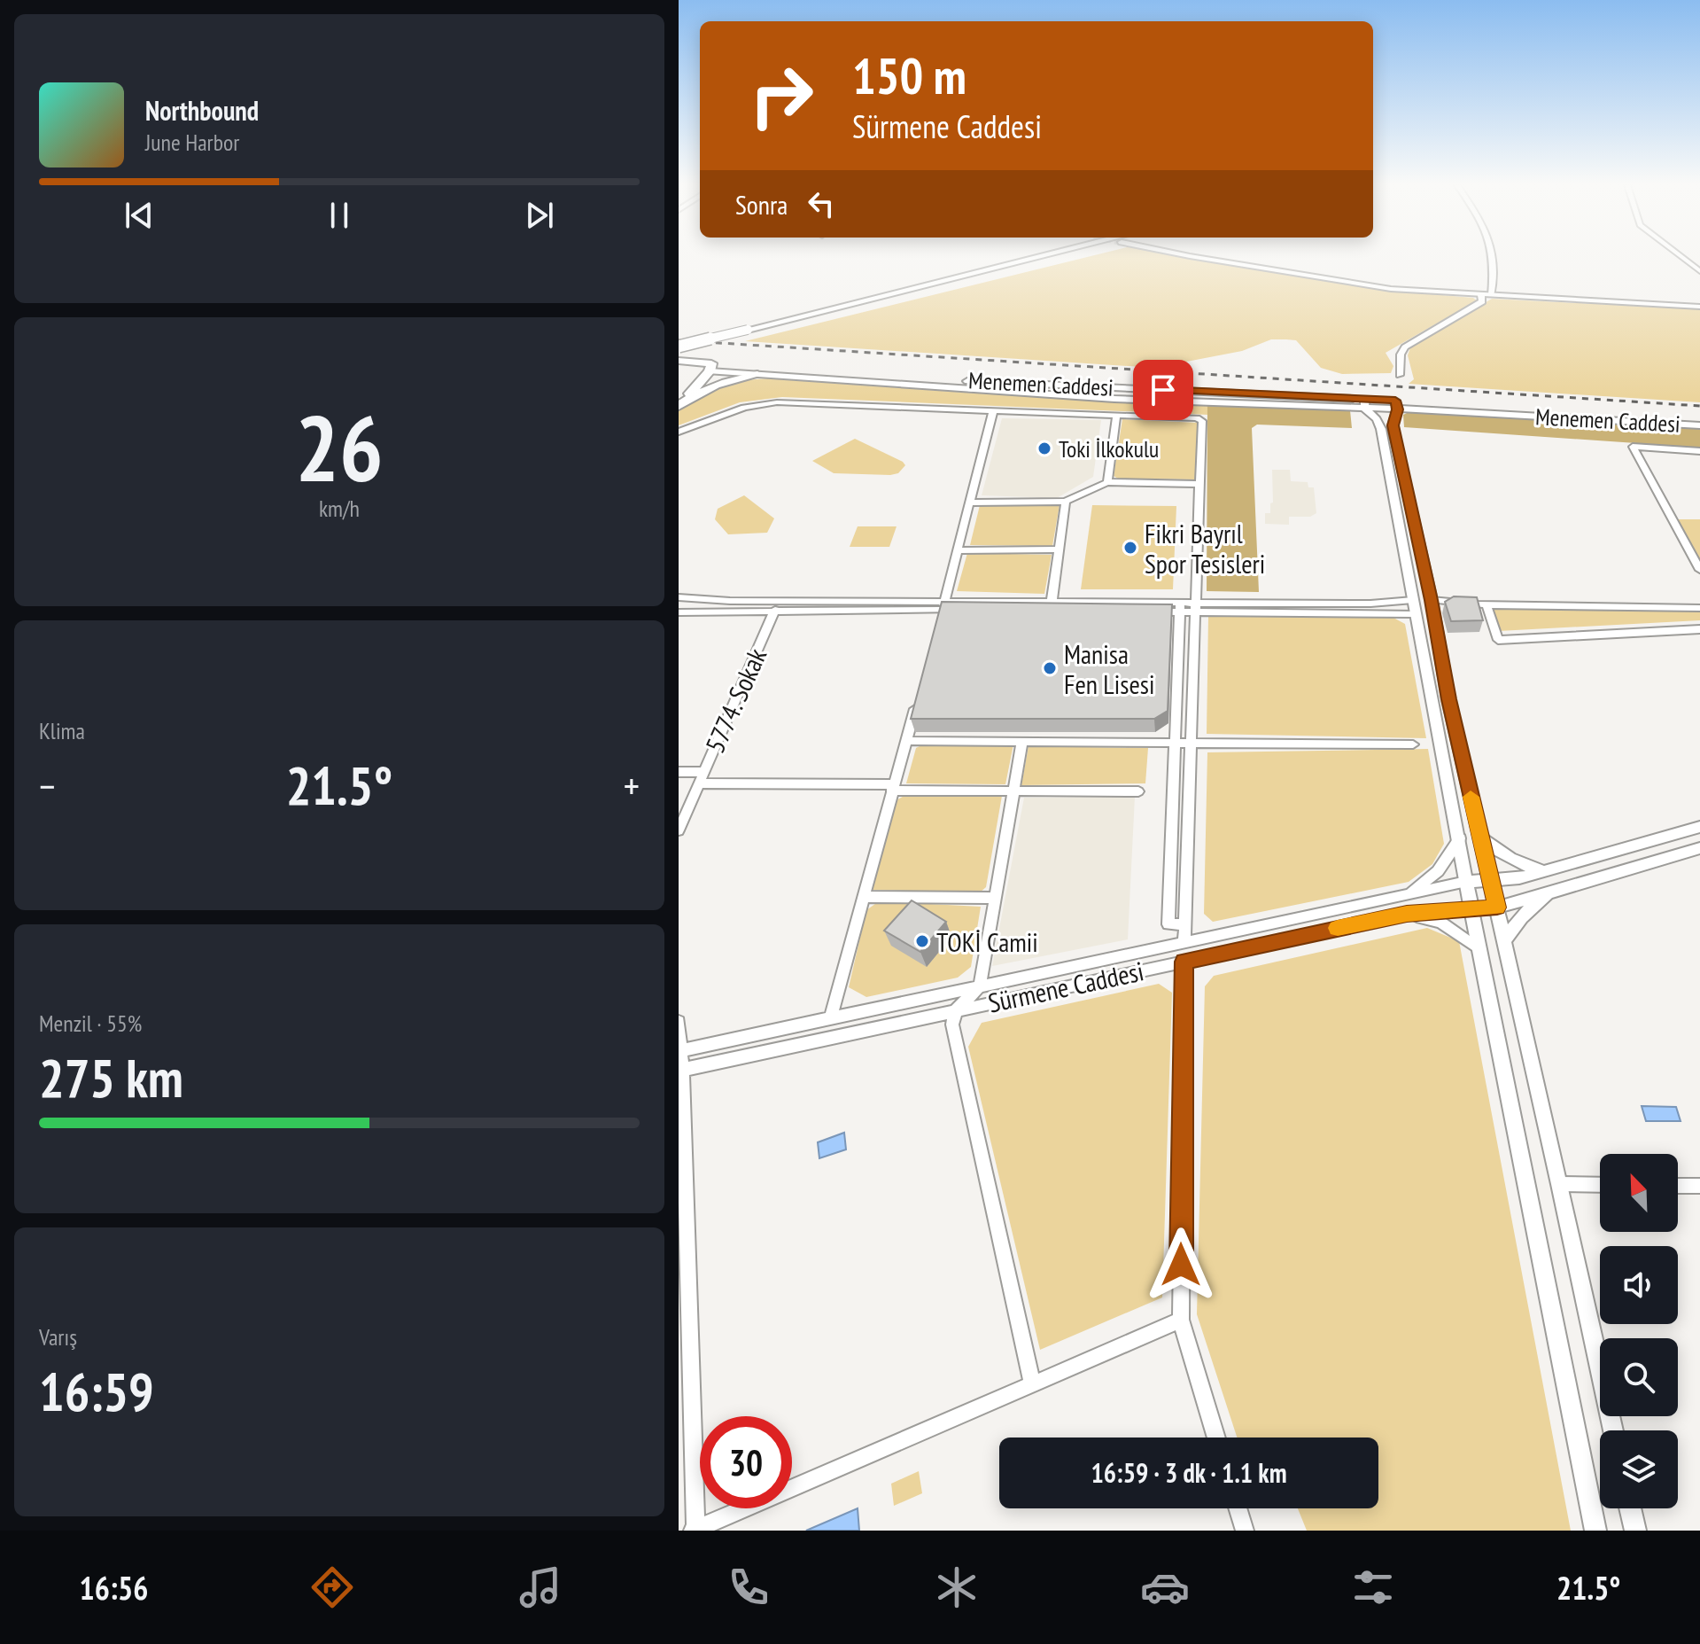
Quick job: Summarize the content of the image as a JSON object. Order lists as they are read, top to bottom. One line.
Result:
{"streets":{"highway":["Menemen Caddesi"],"main road":["Sürmene Caddesi"],"street":["5774. Sokak"]},"places":["Toki İlkokulu","Fikri Bayrıl Spor Tesisleri","Manisa Fen Lisesi","TOKİ Camii"],"north":"top left","page":{"turn":["150 m","Sürmene Caddesi"],"song":["Northbound","June Harbor"],"then":"Sonra","tile":[["26","km/h"],"Klima",["Menzil · 55%","275 km"],["Varış","16:59"]],"heat":["−","21.5°","+"],"limit":"30","trip":"16:59 · 3 dk · 1.1 km","tabs":["16:56","21.5°"]}}
